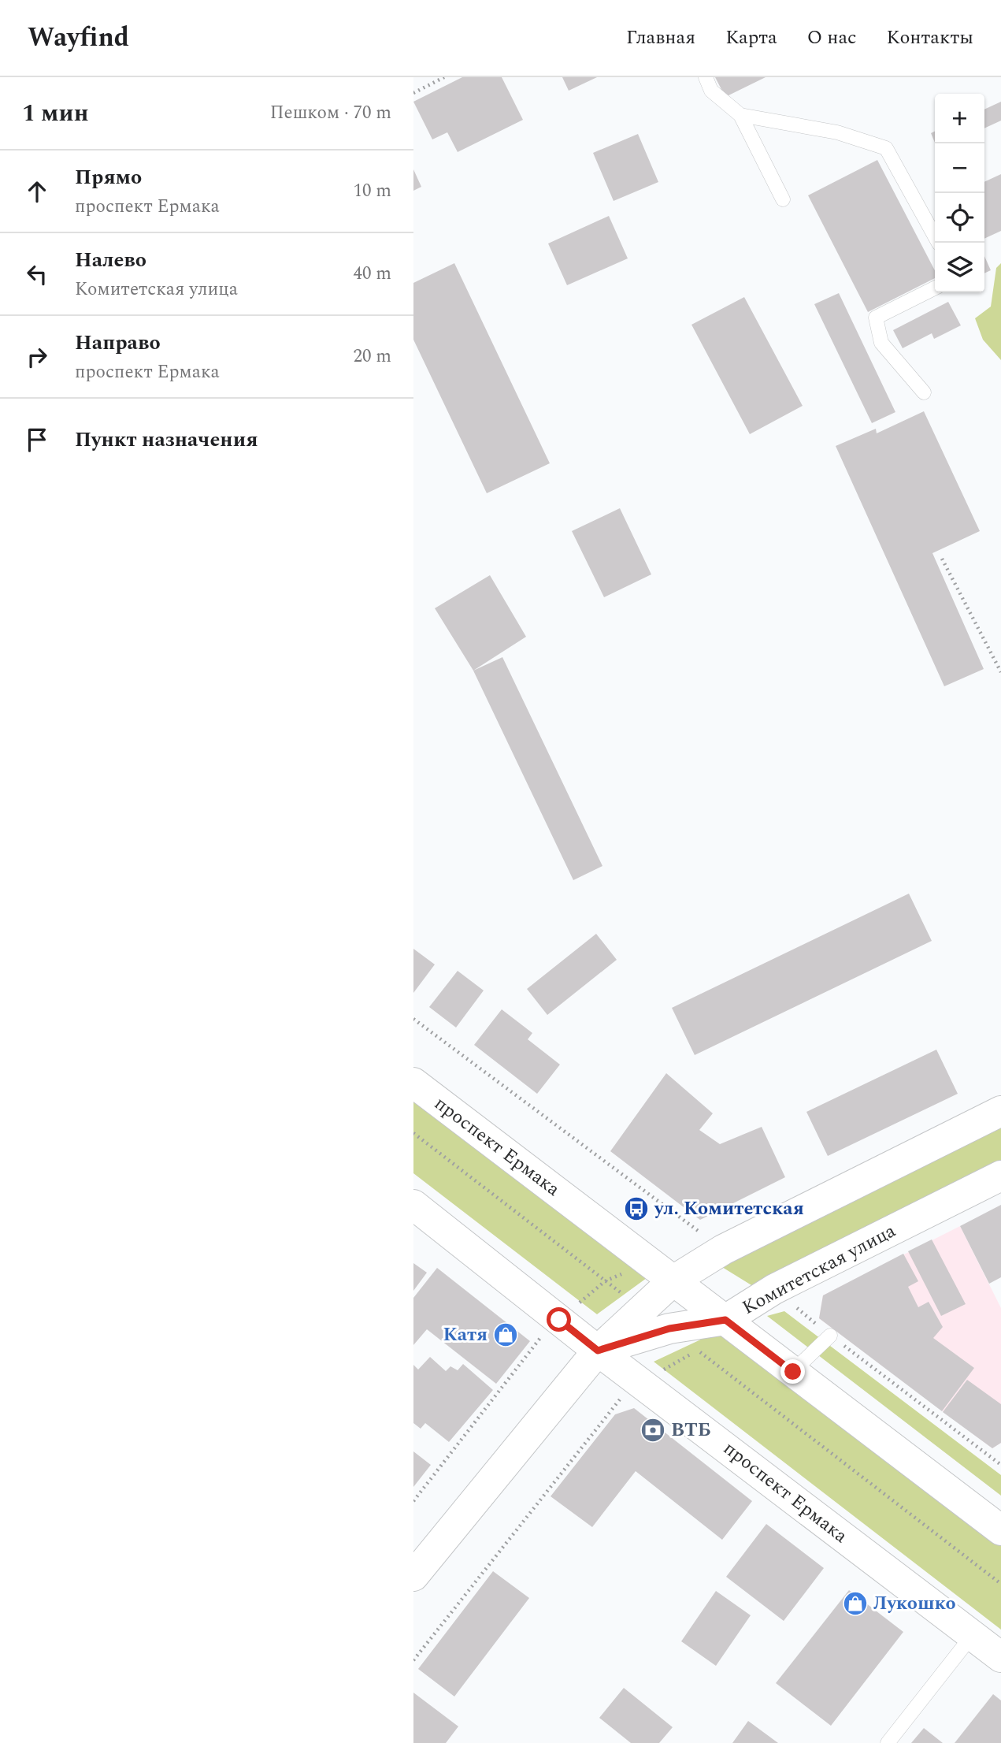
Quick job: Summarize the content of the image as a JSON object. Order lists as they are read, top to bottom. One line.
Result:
{"streets":{"main road":["проспект Ермака","Комитетская улица"]},"crossings":[["проспект Ермака","Комитетская улица"]],"places":{"bus stop":["ул. Комитетская"],"shop":["Катя","Лукошко"],"bank":["ВТБ"]},"page":{"header":"Wayfind","nav":["Главная","Карта","О нас","Контакты"],"heading":["1 мин","Пешком · 70 m"],"map_buttons":["+","−"],"list":[["Прямо","проспект Ермака","10 m"],["Налево","Комитетская улица","40 m"],["Направо","проспект Ермака","20 m"],"Пункт назначения"]}}
